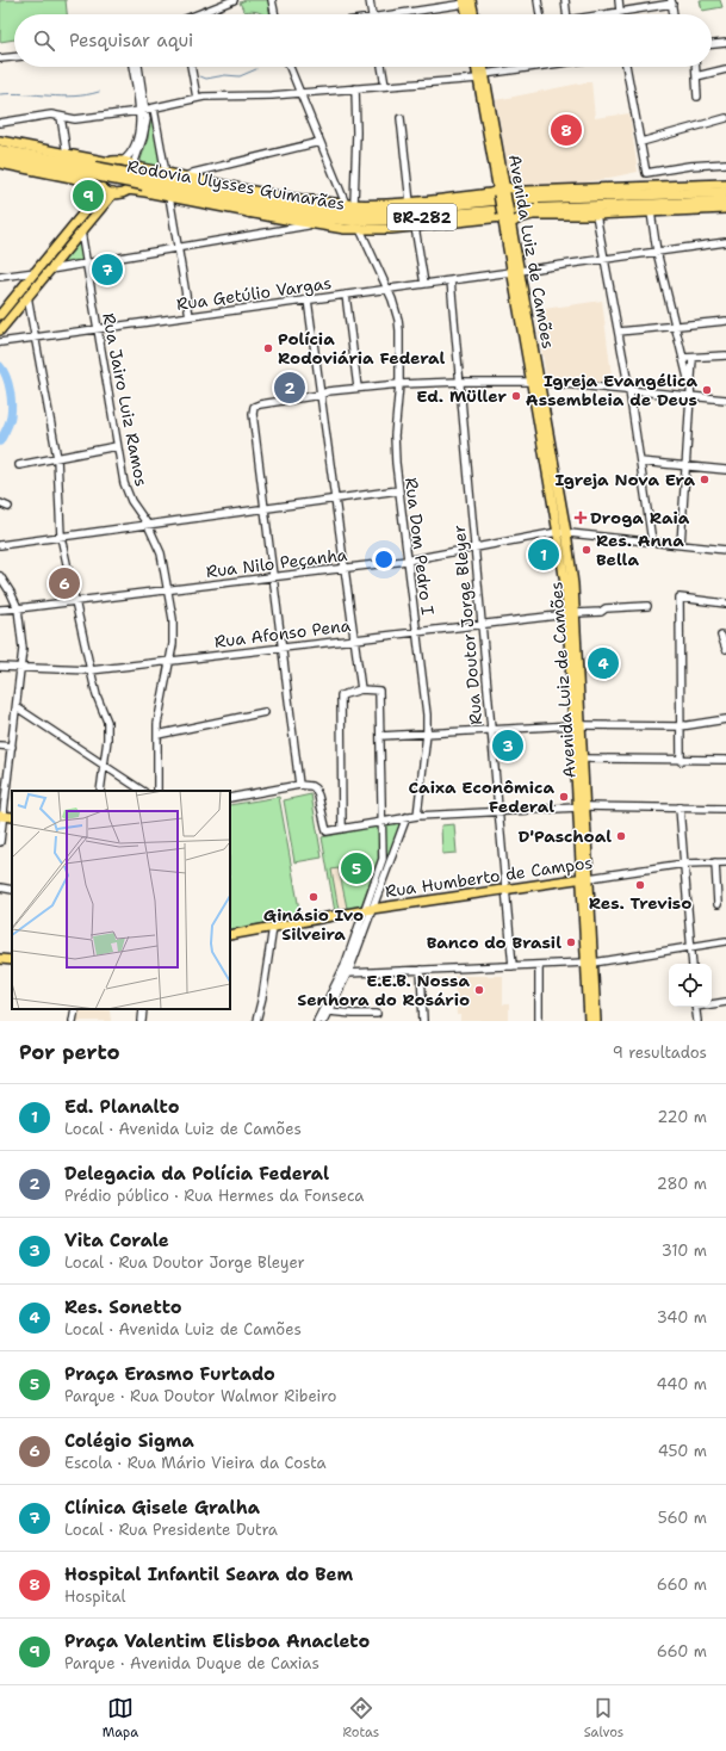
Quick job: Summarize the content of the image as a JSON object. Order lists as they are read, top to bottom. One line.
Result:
{"streets":{"highway":["Rodovia Ulysses Guimarães","BR-282"],"main road":["Avenida Luiz de Camões","Rua Humberto de Campos"],"street":["Rua Getúlio Vargas","Rua Jairo Luiz Ramos","Rua Dom Pedro I","Rua Nilo Peçanha","Rua Doutor Jorge Bleyer","Rua Afonso Pena"]},"crossings":[["Avenida Luiz de Camões","Rua Getúlio Vargas"],["Avenida Luiz de Camões","Rua Nilo Peçanha"],["Avenida Luiz de Camões","Rua Afonso Pena"],["Avenida Luiz de Camões","Rua Humberto de Campos"],["Rua Getúlio Vargas","Rua Jairo Luiz Ramos"],["Rua Getúlio Vargas","Rua Dom Pedro I"],["Rua Getúlio Vargas","Rua Doutor Jorge Bleyer"],["Rua Jairo Luiz Ramos","Rua Nilo Peçanha"],["Rua Jairo Luiz Ramos","Rua Afonso Pena"],["Rua Dom Pedro I","Rua Nilo Peçanha"],["Rua Dom Pedro I","Rua Afonso Pena"],["Rua Nilo Peçanha","Rua Doutor Jorge Bleyer"],["Rua Doutor Jorge Bleyer","Rua Afonso Pena"],["Rua Doutor Jorge Bleyer","Rua Humberto de Campos"]],"places":{"other":["Polícia Rodoviária Federal","Igreja Evangélica Assembleia de Deus","Ed. Müller","Igreja Nova Era","Res. Anna Bella","Caixa Econômica Federal","D'Paschoal","Res. Treviso","Ginásio Ivo Silveira","Banco do Brasil","E.E.B. Nossa Senhora do Rosário"],"health":["Droga Raia"]},"page":{"search":"Pesquisar aqui","pins":["8","9","7","2","1","6","4","3","5"],"heading":["Por perto","9 resultados"],"list":[{"mark":"1","name":"Ed. Planalto","note":"Local · Avenida Luiz de Camões","value":"220 m"},{"mark":"2","name":"Delegacia da Polícia Federal","note":"Prédio público · Rua Hermes da Fonseca","value":"280 m"},{"mark":"3","name":"Vita Corale","note":"Local · Rua Doutor Jorge Bleyer","value":"310 m"},{"mark":"4","name":"Res. Sonetto","note":"Local · Avenida Luiz de Camões","value":"340 m"},{"mark":"5","name":"Praça Erasmo Furtado","note":"Parque · Rua Doutor Walmor Ribeiro","value":"440 m"},{"mark":"6","name":"Colégio Sigma","note":"Escola · Rua Mário Vieira da Costa","value":"450 m"},{"mark":"7","name":"Clínica Gisele Gralha","note":"Local · Rua Presidente Dutra","value":"560 m"},{"mark":"8","name":"Hospital Infantil Seara do Bem","note":"Hospital","value":"660 m"},{"mark":"9","name":"Praça Valentim Elisboa Anacleto","note":"Parque · Avenida Duque de Caxias","value":"660 m"}],"nav":["Mapa","Rotas","Salvos"]}}
